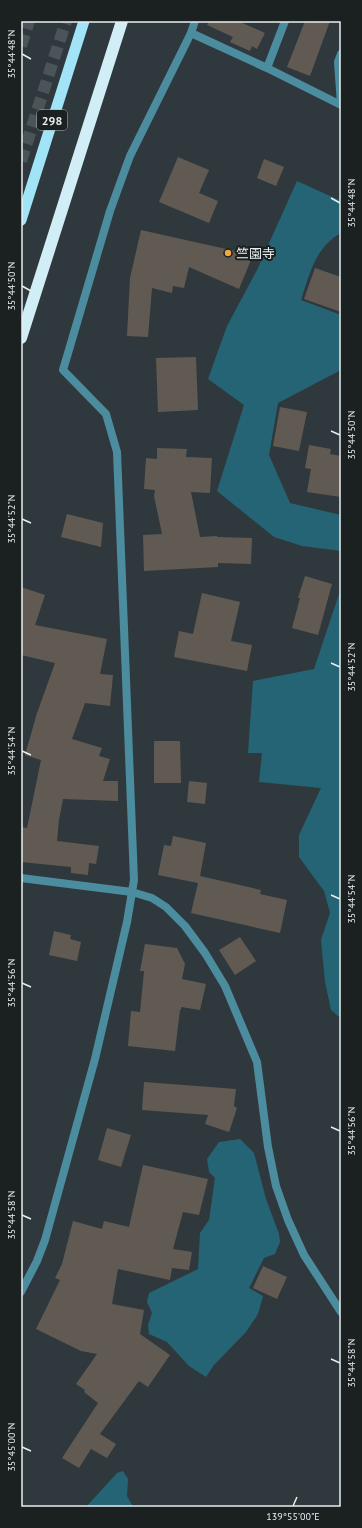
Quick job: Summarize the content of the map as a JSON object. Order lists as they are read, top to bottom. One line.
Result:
{"streets":{"highway":["298"]},"places":["竺園寺"],"coordinates":["35°44'48\"N","35°44'50\"N","35°44'52\"N","35°44'54\"N","35°44'56\"N","35°44'58\"N","35°45'00\"N","139°55'00\"E"]}
